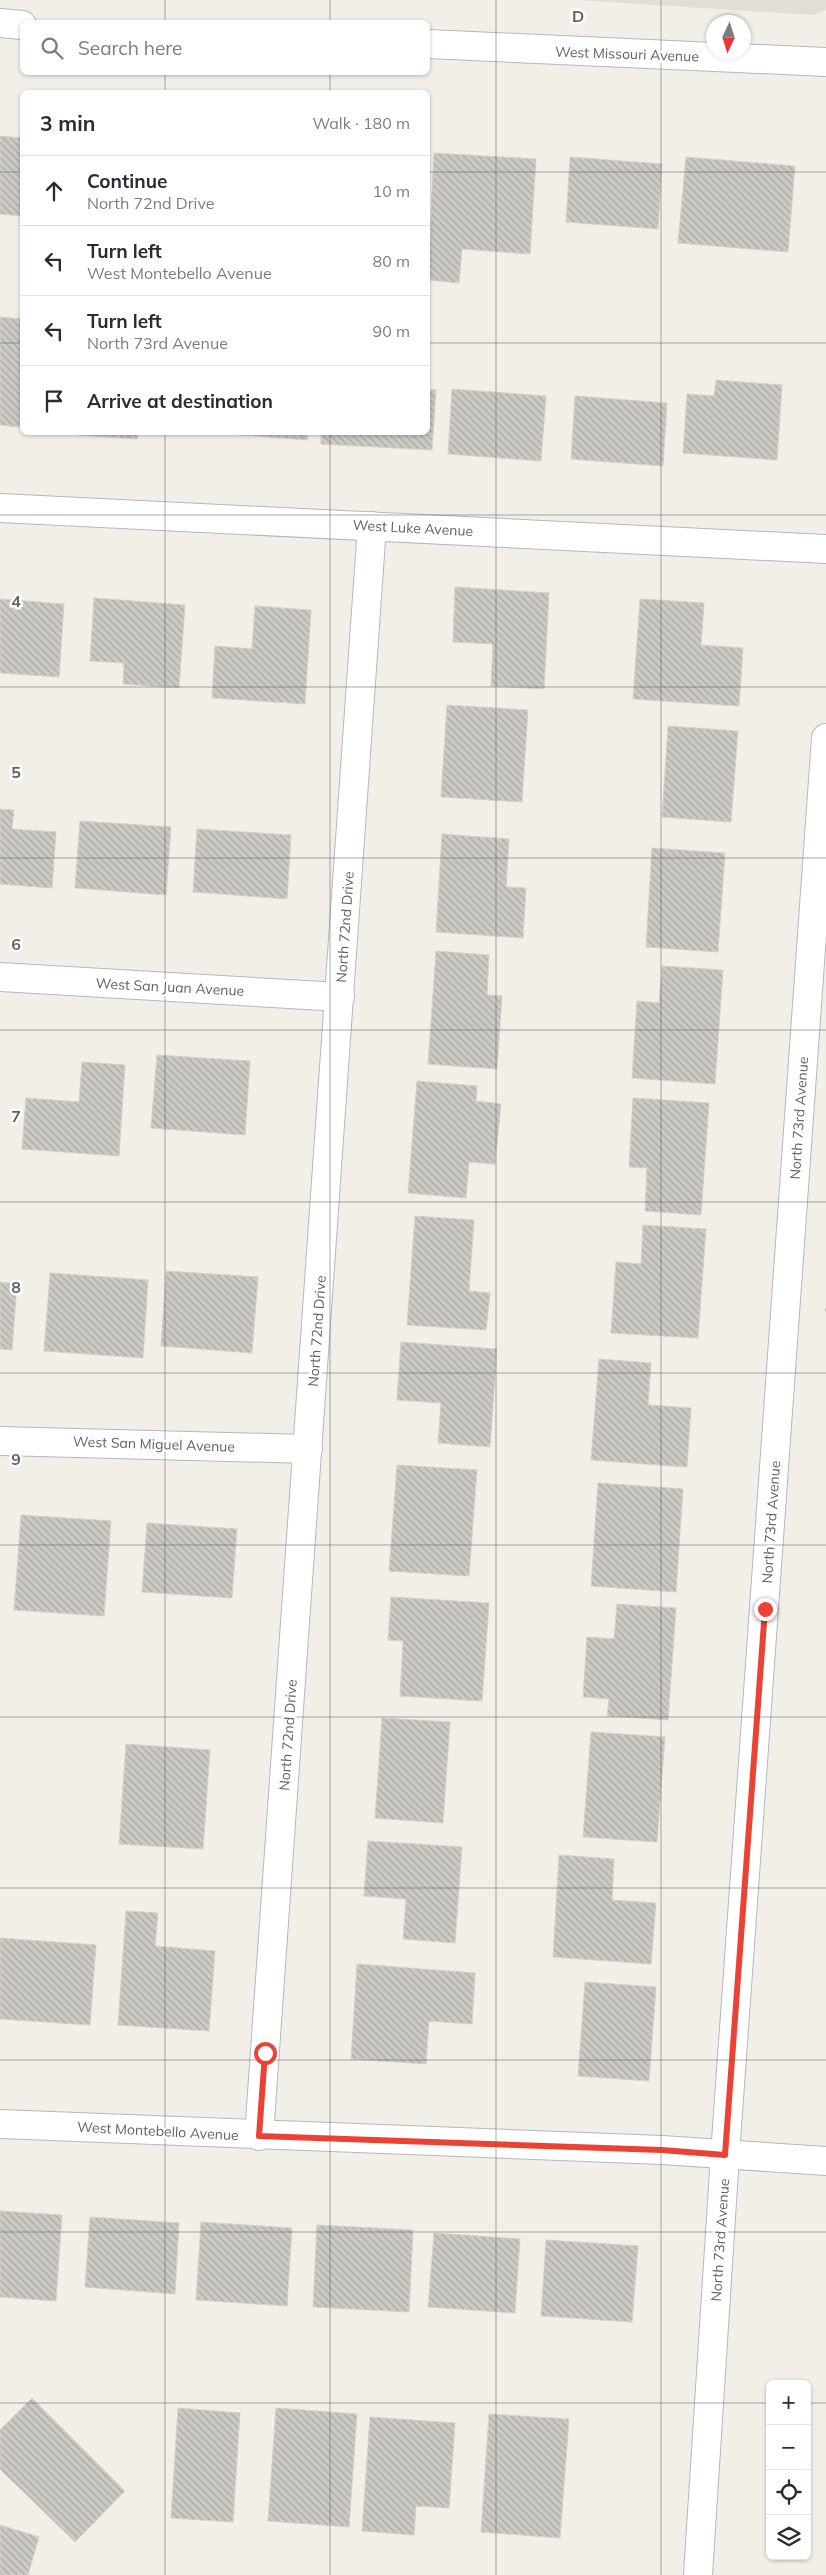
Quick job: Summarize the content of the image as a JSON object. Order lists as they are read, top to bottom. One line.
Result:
{"streets":{"street":["West Missouri Avenue","West Luke Avenue","North 72nd Drive","West San Juan Avenue","North 73rd Avenue","West San Miguel Avenue","West Montebello Avenue"]},"crossings":[["West Luke Avenue","North 72nd Drive"],["North 72nd Drive","West San Juan Avenue"],["North 72nd Drive","West San Miguel Avenue"],["North 72nd Drive","West Montebello Avenue"],["North 73rd Avenue","West Montebello Avenue"]],"north":"bottom","page":{"search":"Search here","heading":["3 min","Walk · 180 m"],"list":[["Continue","North 72nd Drive","10 m"],["Turn left","West Montebello Avenue","80 m"],["Turn left","North 73rd Avenue","90 m"],"Arrive at destination"],"map_buttons":["+","−"]},"grid":{"columns":["D"],"rows":["4","5","6","7","8","9"]}}
